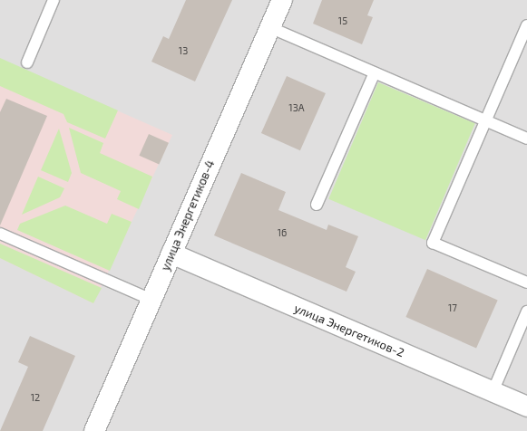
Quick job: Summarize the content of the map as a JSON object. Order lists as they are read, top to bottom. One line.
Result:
{"streets":{"street":["улица Энергетиков-4","улица Энергетиков-2"]},"crossings":[["улица Энергетиков-4","улица Энергетиков-2"]],"house_numbers":["15","13","13А","16","17","12"]}
